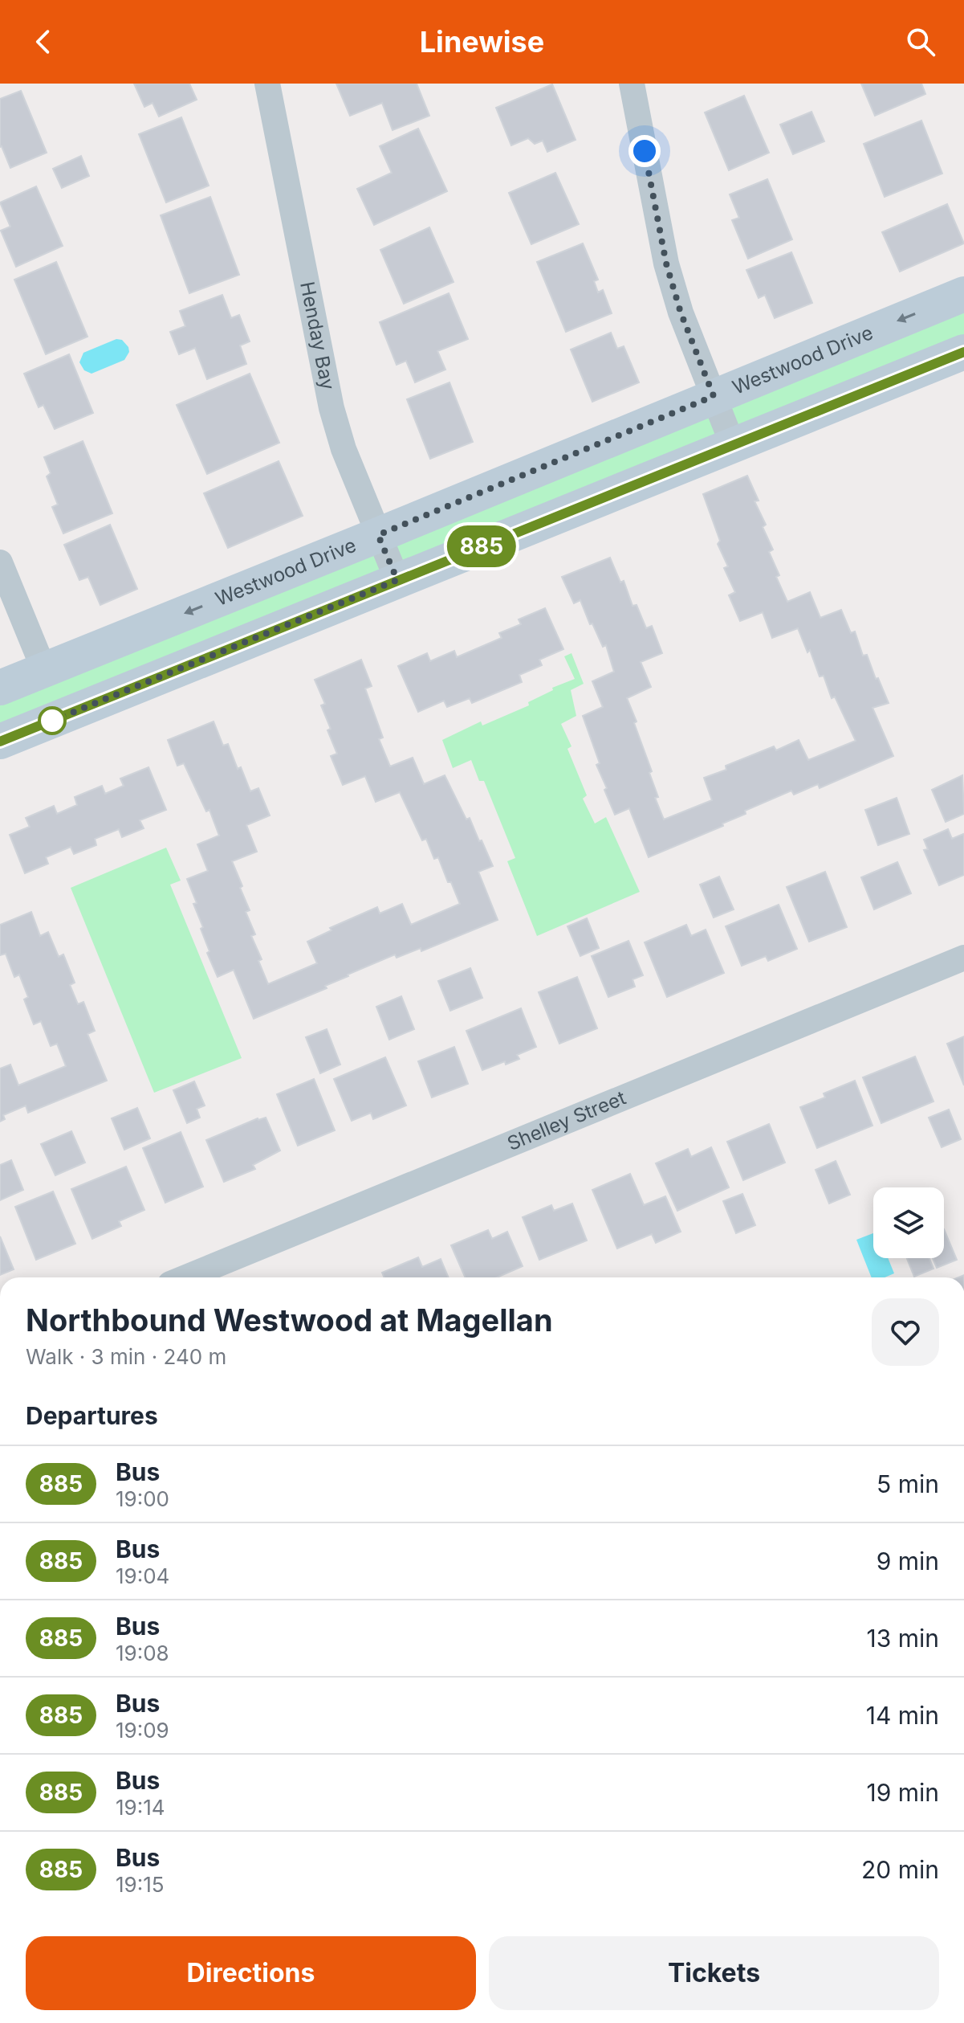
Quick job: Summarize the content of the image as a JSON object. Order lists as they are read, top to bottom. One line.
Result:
{"streets":{"street":["Henday Bay","Westwood Drive","Shelley Street"]},"crossings":[["Henday Bay","Westwood Drive"]],"lines":["bus line 885"],"page":{"header":"Linewise","on_map":"885","heading":[["Northbound Westwood at Magellan","Walk · 3 min · 240 m"],"Departures"],"list":[{"mark":"885","name":"Bus","note":"19:00","value":"5 min"},{"mark":"885","name":"Bus","note":"19:04","value":"9 min"},{"mark":"885","name":"Bus","note":"19:08","value":"13 min"},{"mark":"885","name":"Bus","note":"19:09","value":"14 min"},{"mark":"885","name":"Bus","note":"19:14","value":"19 min"},{"mark":"885","name":"Bus","note":"19:15","value":"20 min"}],"buttons":["Directions","Tickets"]}}
